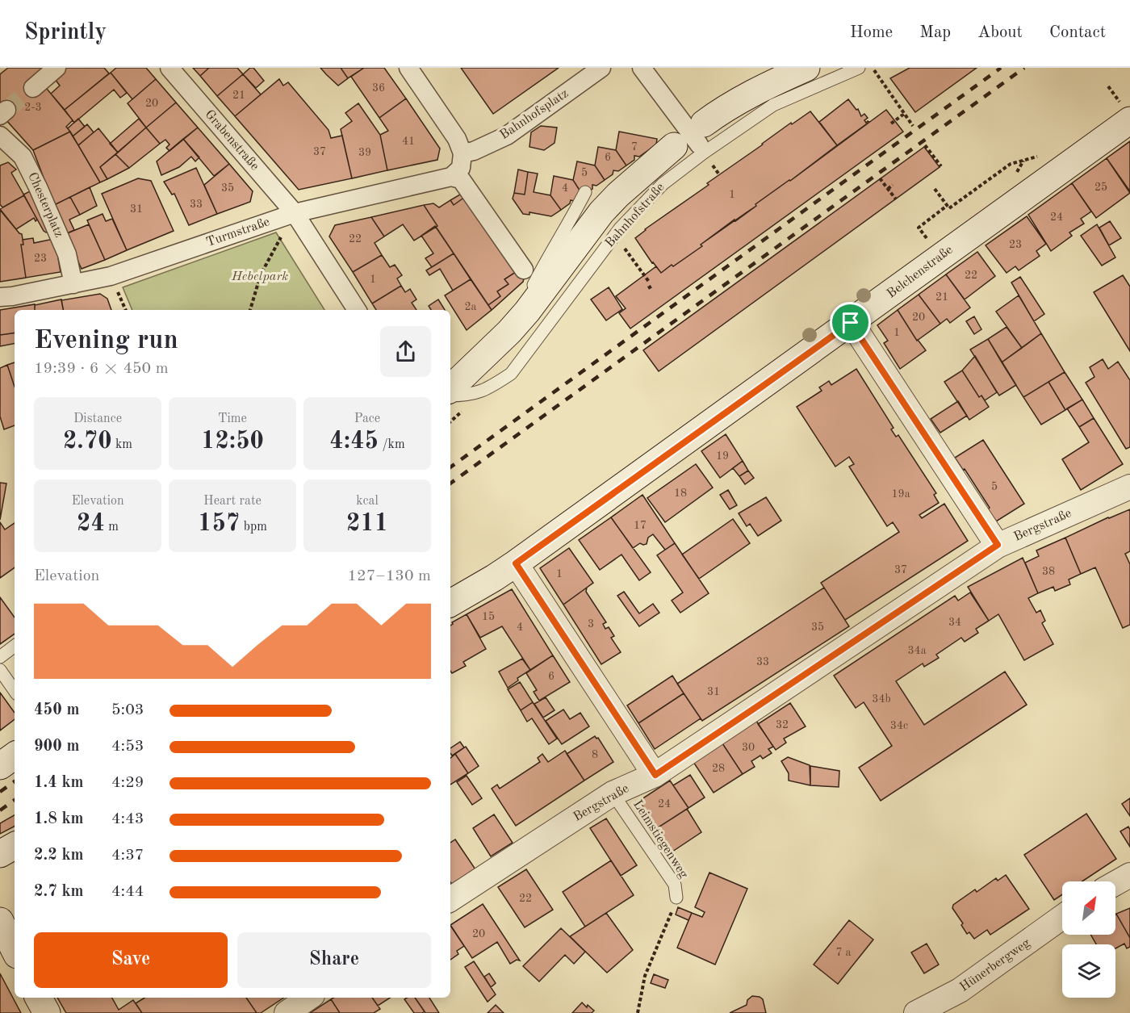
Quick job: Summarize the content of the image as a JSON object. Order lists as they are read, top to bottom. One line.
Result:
{"streets":{"main road":["Bahnhofstraße","Belchenstraße"],"street":["Bahnhofsplatz","Grabenstraße","Chesterplatz","Turmstraße","Bergstraße","Hünerbergweg"],"lane":["Leimstiegenweg"]},"crossings":[["Grabenstraße","Turmstraße"],["Chesterplatz","Turmstraße"],["Bergstraße","Leimstiegenweg"]],"parks":["Hebelpark"],"house_numbers":["36","21","20","2-3","41","7","37","39","6","5","25","35","4","1","33","31","24","22","23","23","22","1","21","2a","20","1","19","5","18","19a","17","37","38","1","15","34","3","4","35","34a","33","6","31","34b","32","34c","30","8","28","24","22","20","7 a"],"north":"top right","page":{"header":"Sprintly","nav":["Home","Map","About","Contact"],"heading":["Evening run","19:39 · 6 × 450 m"],"stats":[["Distance","2.70 km"],["Time","12:50"],["Pace","4:45 /km"],["Elevation","24 m"],["Heart rate","157 bpm"],["kcal","211"]],"chart":["Elevation","127–130 m"],"list":[{"name":"450 m","note":"5:03"},{"name":"900 m","note":"4:53"},{"name":"1.4 km","note":"4:29"},{"name":"1.8 km","note":"4:43"},{"name":"2.2 km","note":"4:37"},{"name":"2.7 km","note":"4:44"}],"buttons":["Save","Share"]}}
